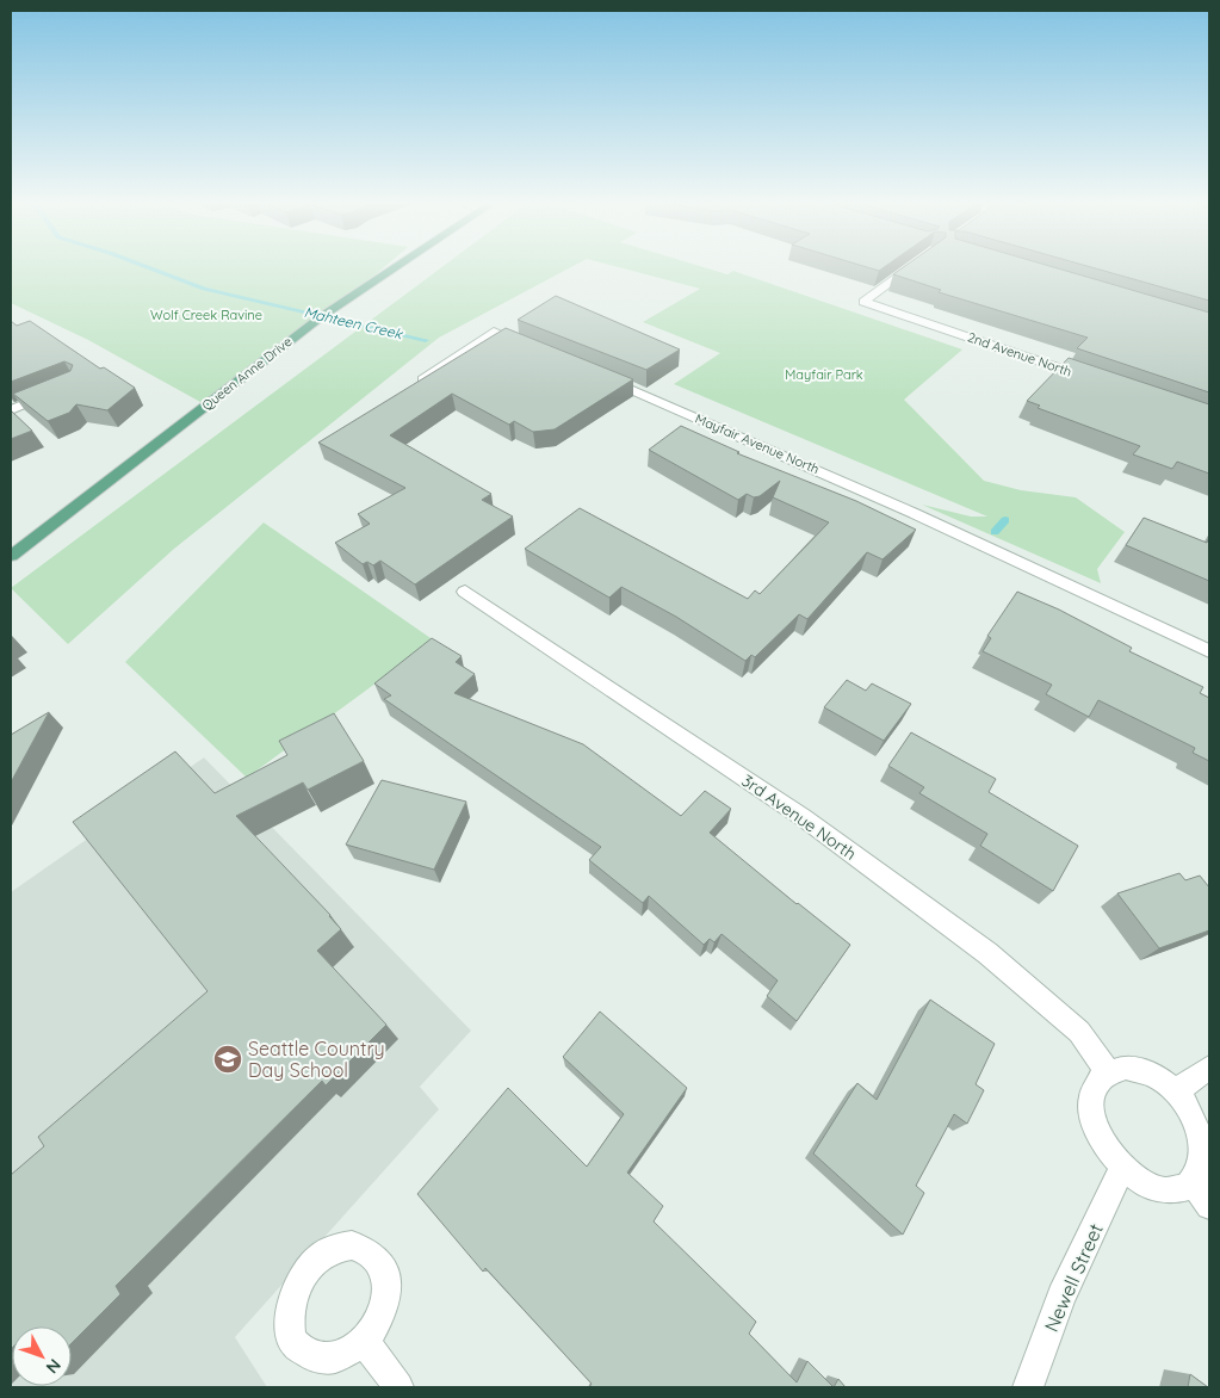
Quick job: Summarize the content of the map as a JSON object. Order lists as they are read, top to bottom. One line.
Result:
{"streets":{"main road":["Queen Anne Drive"],"street":["2nd Avenue North","Mayfair Avenue North","3rd Avenue North","Newell Street"]},"crossings":[["3rd Avenue North","Newell Street"]],"water":["Mahteen Creek"],"parks":["Wolf Creek Ravine","Mayfair Park"],"places":{"school or university":["Seattle Country Day School"]},"north":"bottom right"}
